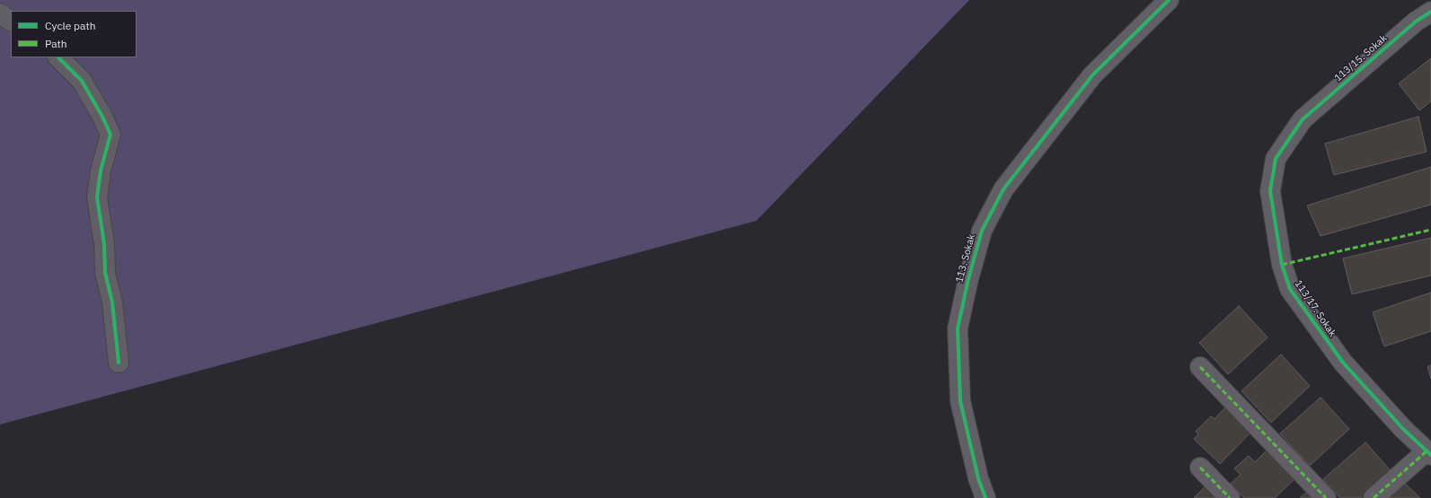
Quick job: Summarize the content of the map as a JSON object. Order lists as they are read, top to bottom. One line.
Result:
{"streets":{"street":["113/15. Sokak","113. Sokak","113/17. Sokak"]},"crossings":[["113/15. Sokak","113/17. Sokak"]],"legend":["Cycle path","Path"]}
